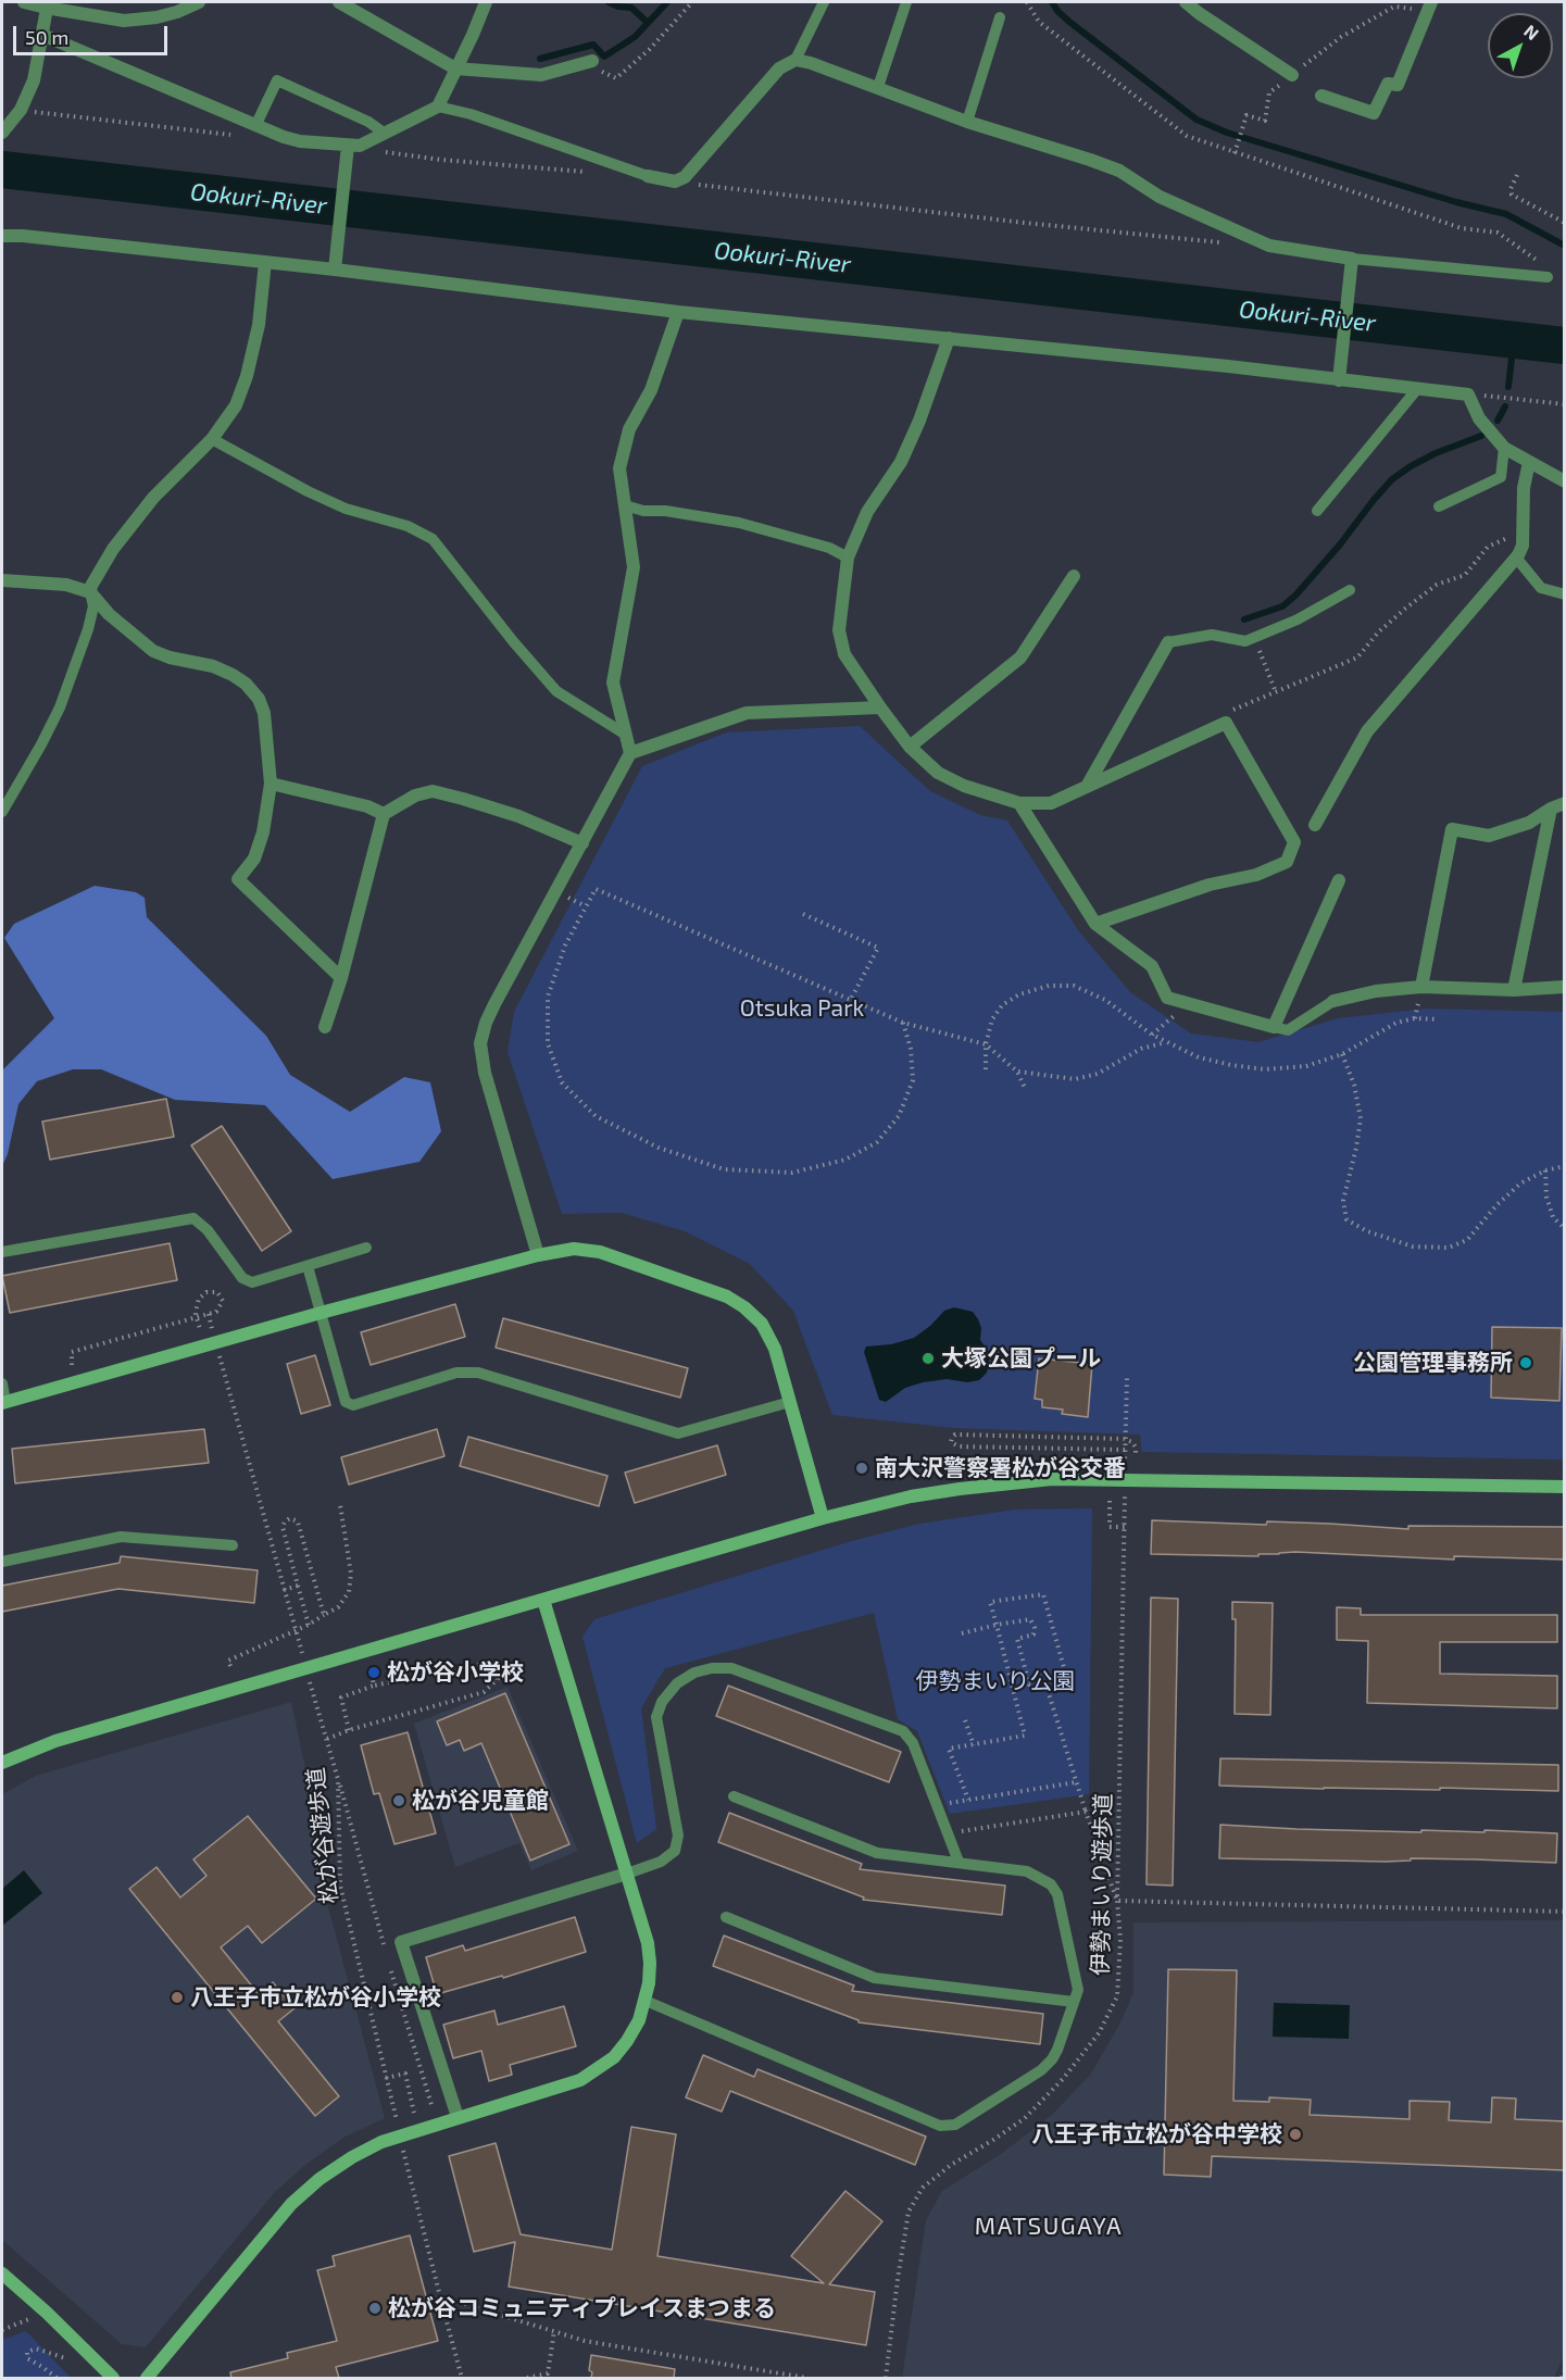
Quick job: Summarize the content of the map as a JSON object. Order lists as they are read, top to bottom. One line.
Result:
{"streets":{"path":["松が谷遊歩道","伊勢まいり遊歩道"]},"districts":["MATSUGAYA"],"water":["Ookuri-River"],"parks":["Otsuka Park","伊勢まいり公園"],"places":["大塚公園プール","公園管理事務所","南大沢警察署松が谷交番","松が谷小学校","松が谷児童館","八王子市立松が谷小学校","八王子市立松が谷中学校","松が谷コミュニティプレイスまつまる"],"scale_bar":"50 m","north":"top right"}
